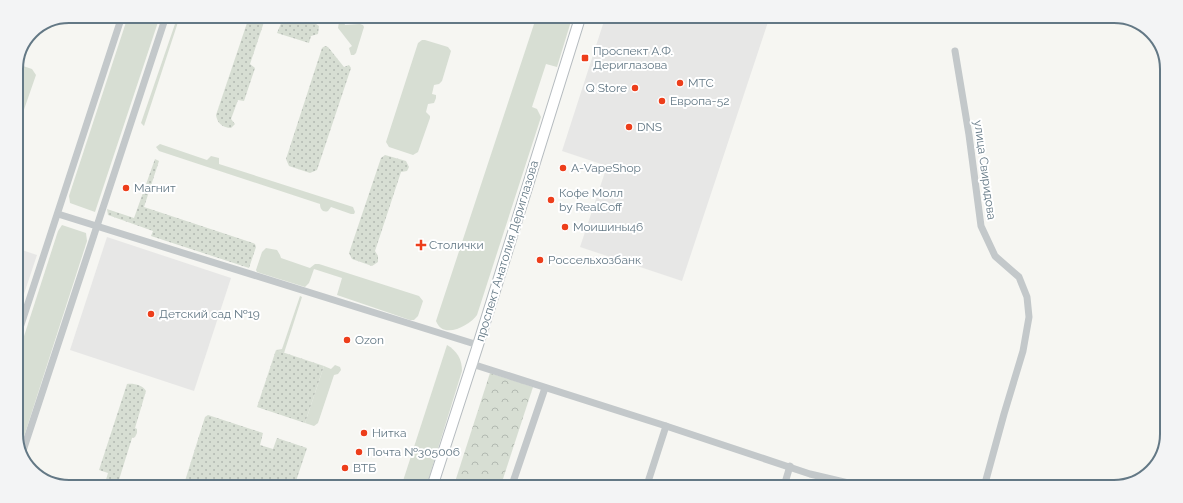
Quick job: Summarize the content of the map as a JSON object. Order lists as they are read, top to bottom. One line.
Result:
{"streets":{"main road":["проспект Анатолия Дериглазова"],"street":["улица Свиридова"]},"places":{"transit":["Проспект А.Ф. Дериглазова"],"other":["МТС","Q Store","Европа-52","DNS","A-VapeShop","Магнит","Кофе Молл by RealCoff","Моишины46","Россельхозбанк","Детский сад №19","Ozon","Нитка","Почта №305006","ВТБ"],"health":["Столички"]}}
